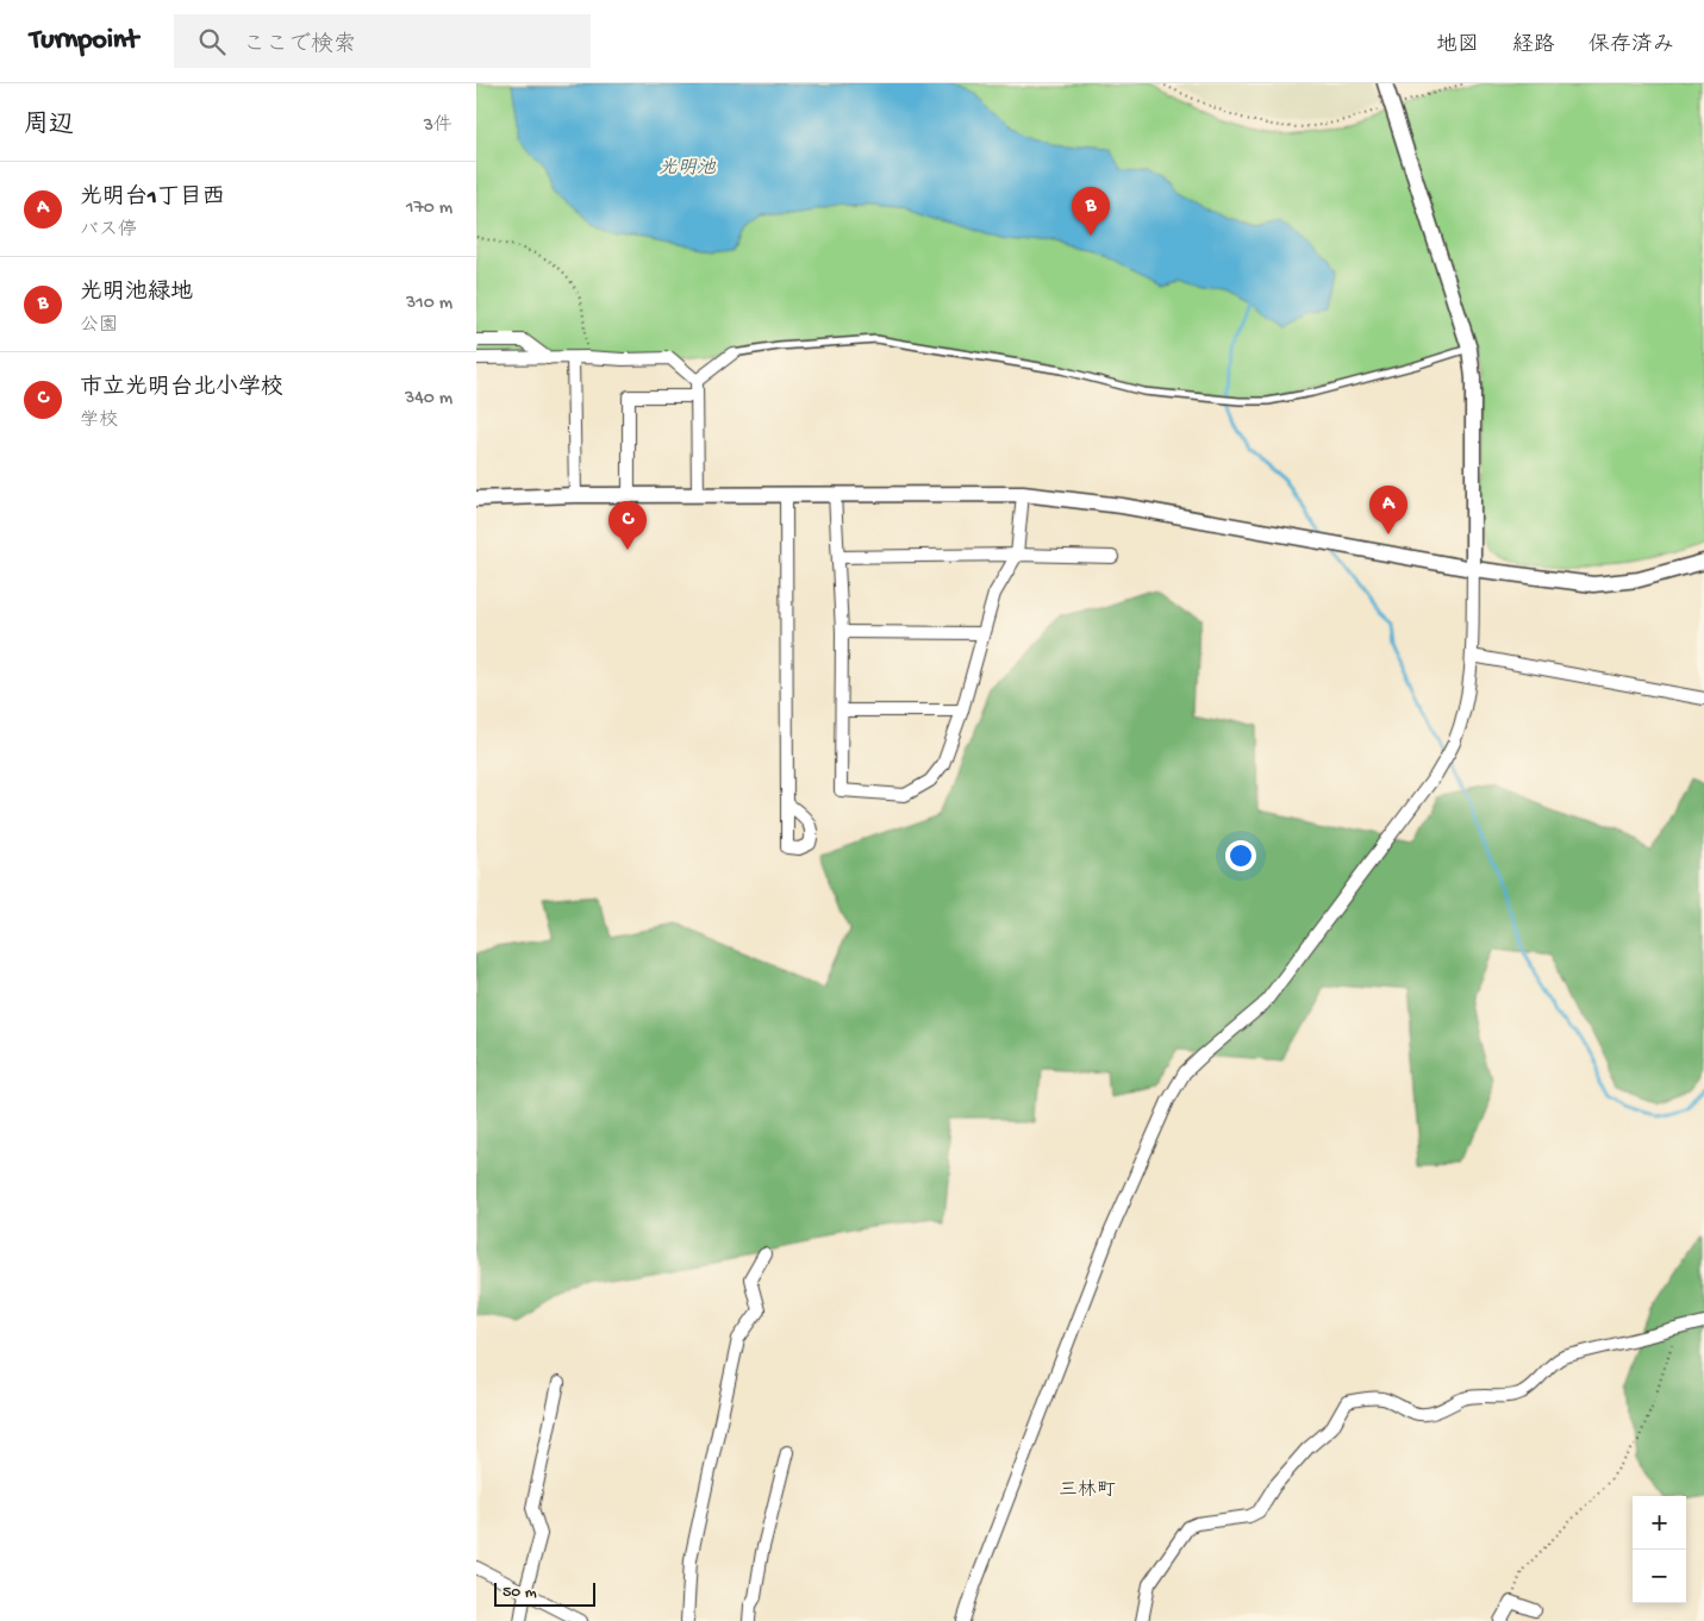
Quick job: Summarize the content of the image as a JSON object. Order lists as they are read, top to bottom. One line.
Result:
{"districts":["三林町"],"water":["光明池"],"scale_bar":"50 m","page":{"header":"Turnpoint","search":"ここで検索","nav":["地図","経路","保存済み"],"heading":["周辺","3件"],"list":[{"mark":"A","name":"光明台1丁目西","note":"バス停","value":"170 m"},{"mark":"B","name":"光明池緑地","note":"公園","value":"310 m"},{"mark":"C","name":"市立光明台北小学校","note":"学校","value":"340 m"}],"pins":["B","A","C"],"map_buttons":["+","−"],"scale":"50 m"}}
